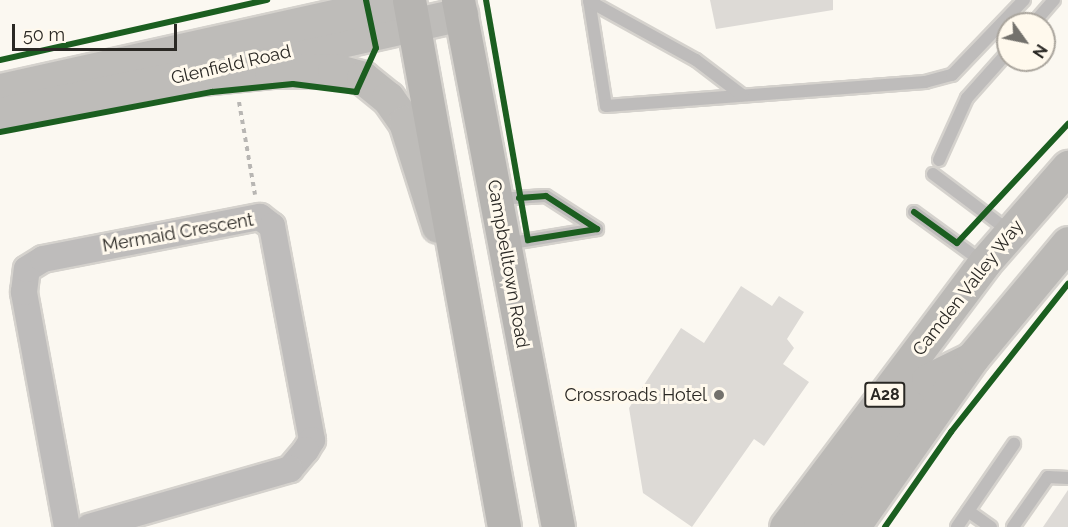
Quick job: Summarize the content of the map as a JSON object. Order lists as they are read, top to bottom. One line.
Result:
{"streets":{"highway":["Camden Valley Way","A28"],"main road":["Glenfield Road","Campbelltown Road"],"street":["Mermaid Crescent"]},"crossings":[["Glenfield Road","Campbelltown Road"]],"places":["Crossroads Hotel"],"scale_bar":"50 m","north":"bottom right"}
